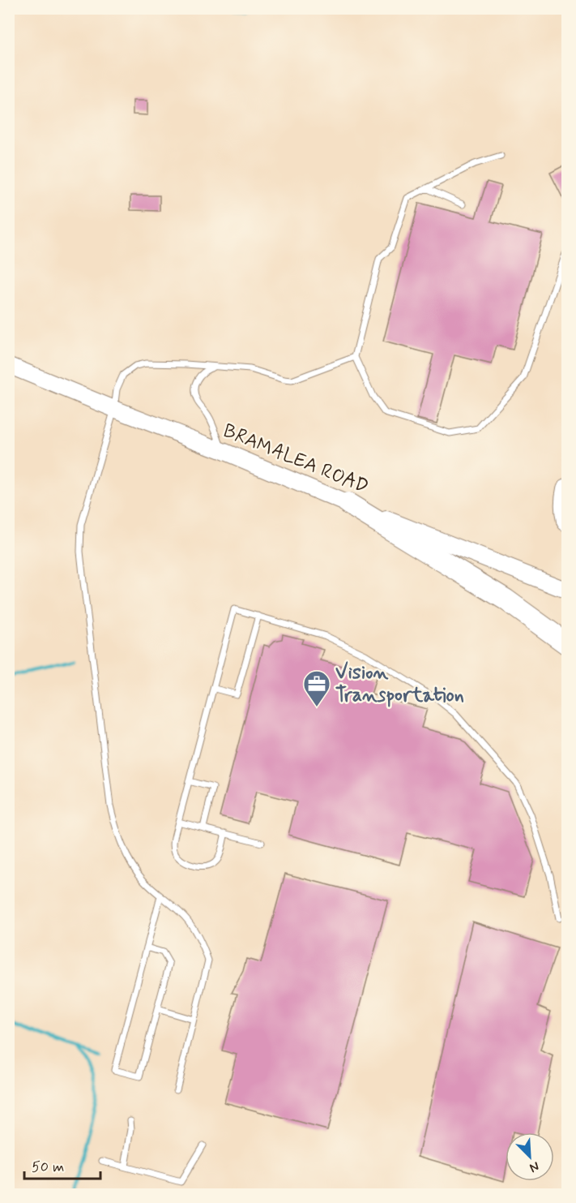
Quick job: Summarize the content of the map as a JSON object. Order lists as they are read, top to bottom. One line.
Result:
{"streets":{"main road":["BRAMALEA ROAD"]},"places":{"office":["Vision Transportation"]},"scale_bar":"50 m","north":"bottom right"}
